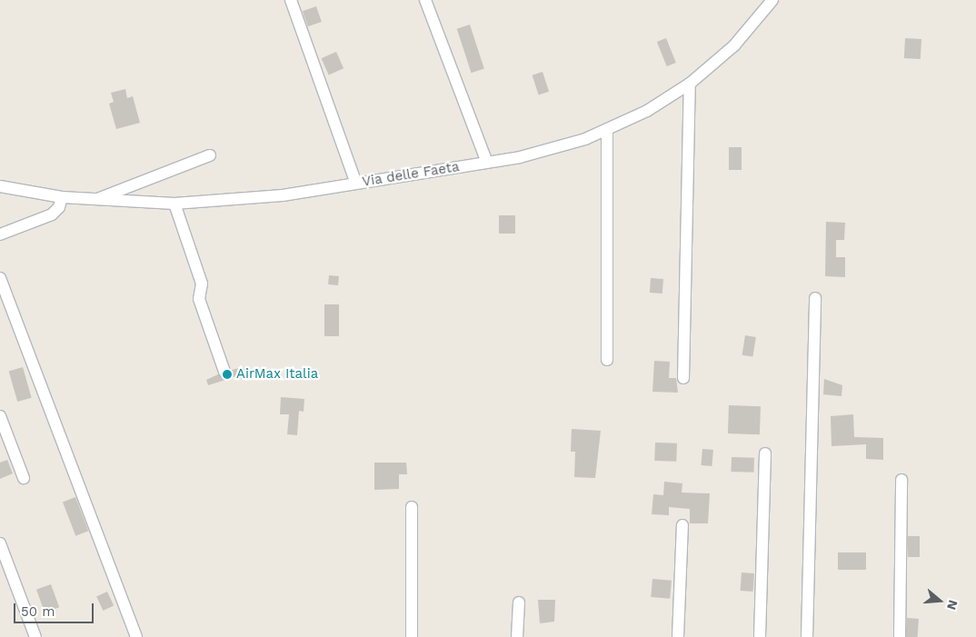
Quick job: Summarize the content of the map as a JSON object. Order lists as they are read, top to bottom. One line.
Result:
{"streets":{"street":["Via delle Faeta"]},"places":["AirMax Italia"],"scale_bar":"50 m","north":"right"}
